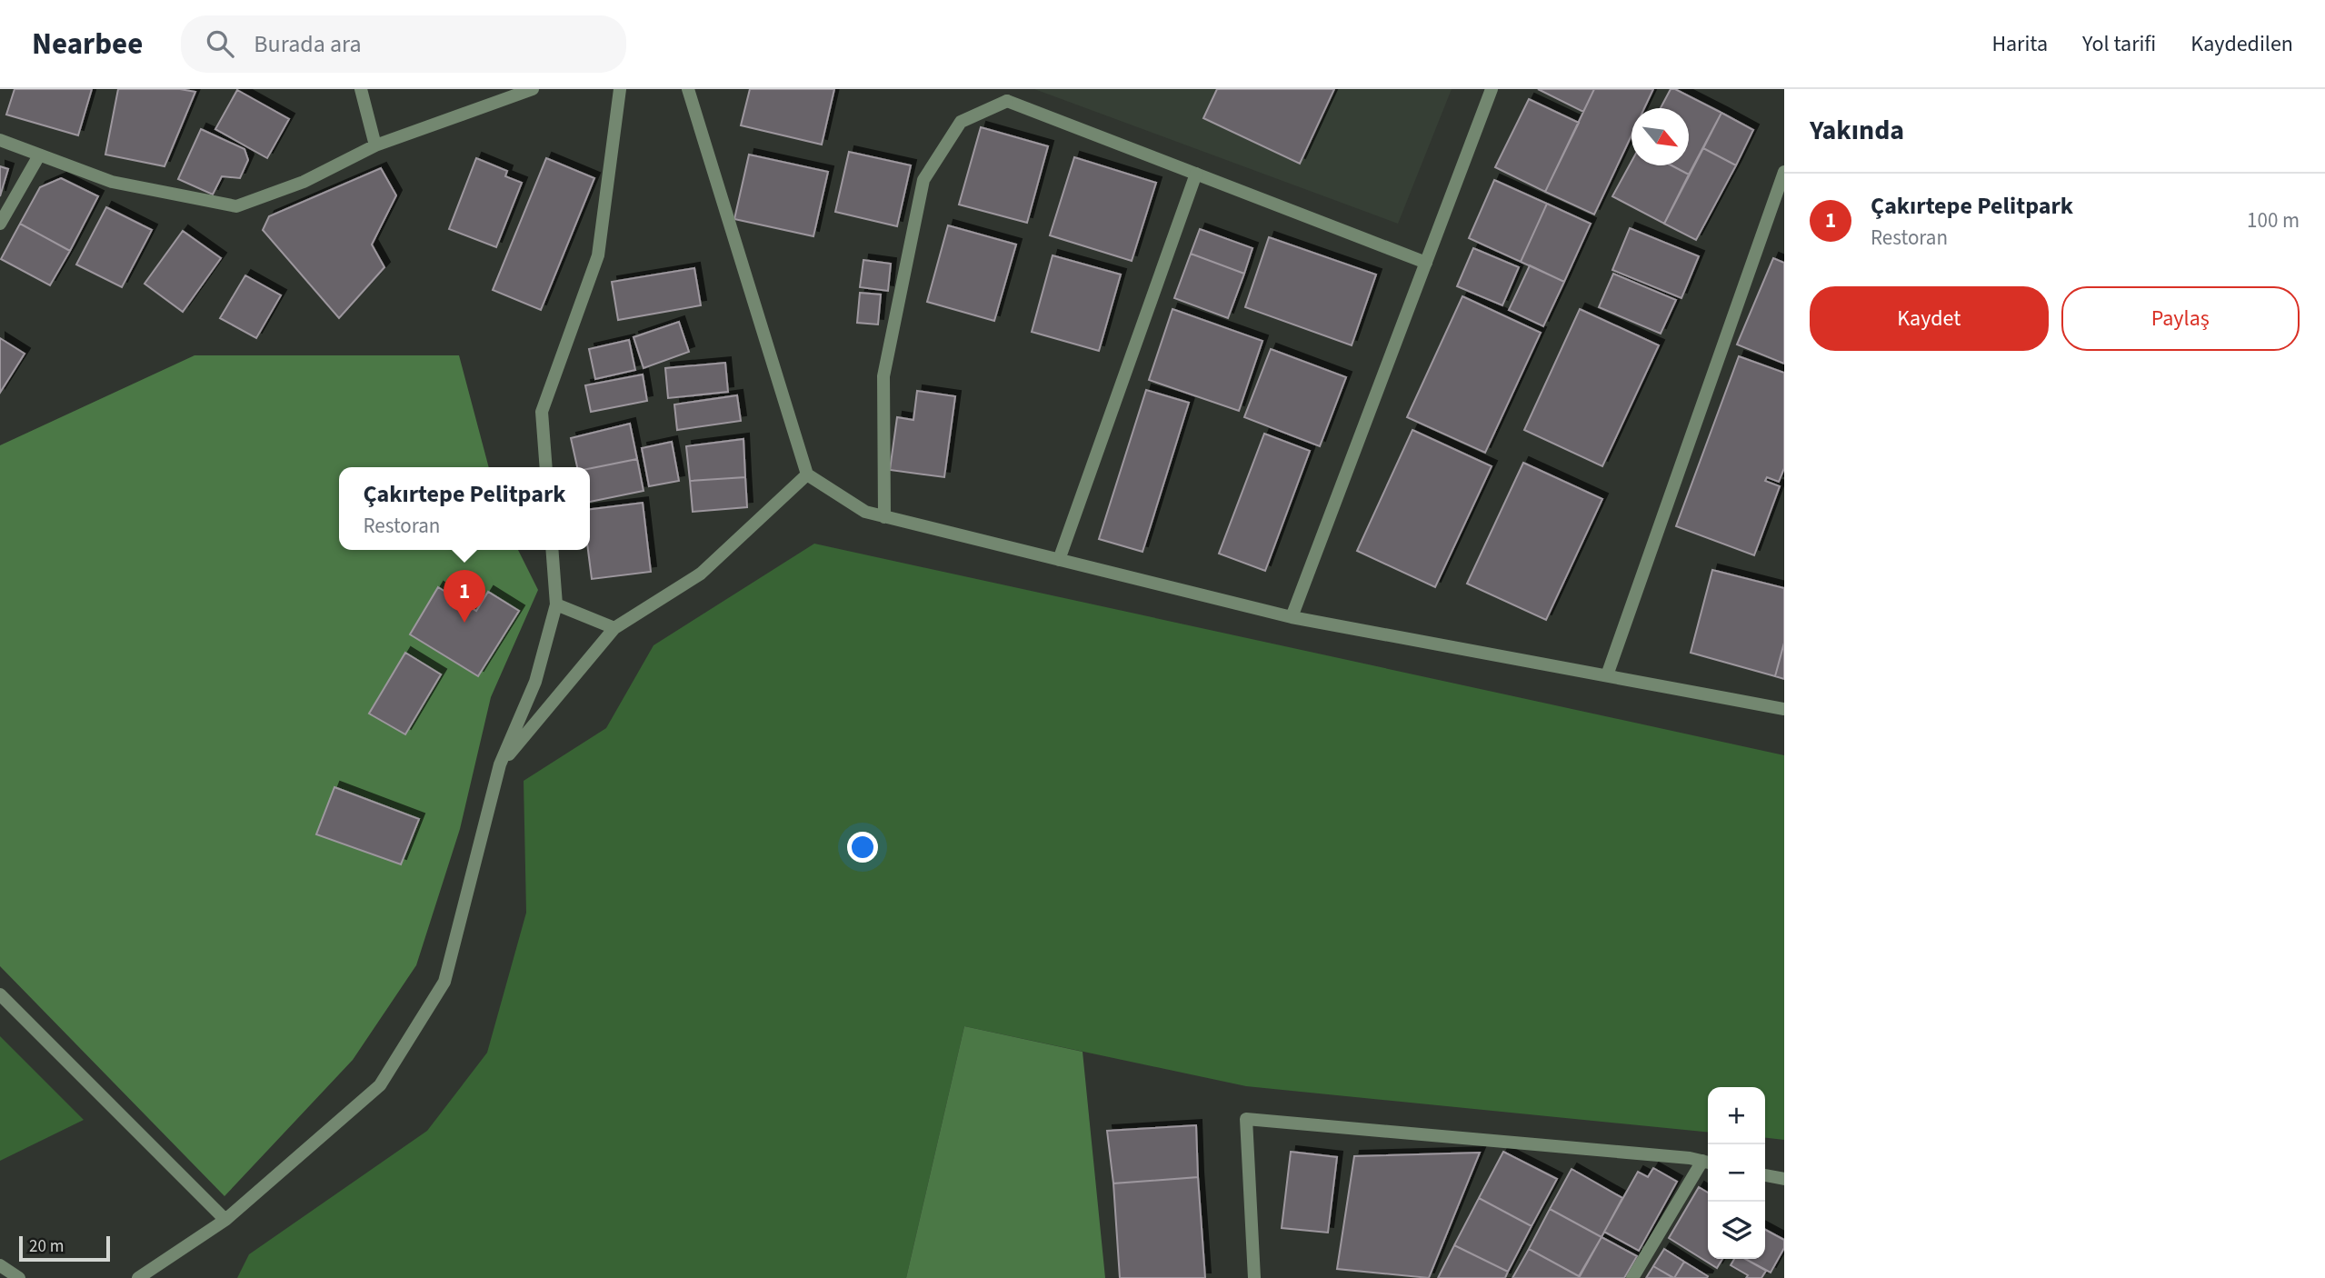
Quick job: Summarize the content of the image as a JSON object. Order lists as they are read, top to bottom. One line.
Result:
{"scale_bar":"20 m","north":"bottom right","page":{"header":"Nearbee","search":"Burada ara","nav":["Harita","Yol tarifi","Kaydedilen"],"heading":"Yakında","list":[{"mark":"1","name":"Çakırtepe Pelitpark","note":"Restoran","value":"100 m"}],"buttons":["Kaydet","Paylaş"],"popup":["Çakırtepe Pelitpark","Restoran"],"pins":"1","map_buttons":["+","−"],"scale":"20 m"}}
